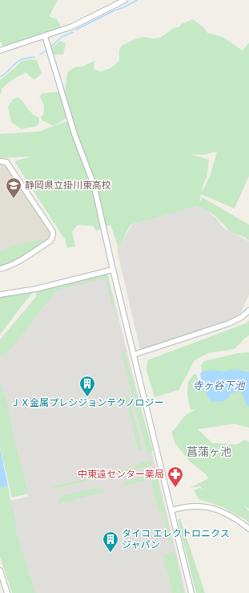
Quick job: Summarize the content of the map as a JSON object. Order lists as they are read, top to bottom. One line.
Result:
{"districts":["菖蒲ヶ池"],"water":["寺ヶ谷下池"],"places":{"school or university":["静岡県立掛川東高校"],"building":["ＪＸ金属プレシジョンテクノロジー","タイコ エレクトロニクス ジャパン"],"pharmacy":["中東遠センター薬局"]}}
